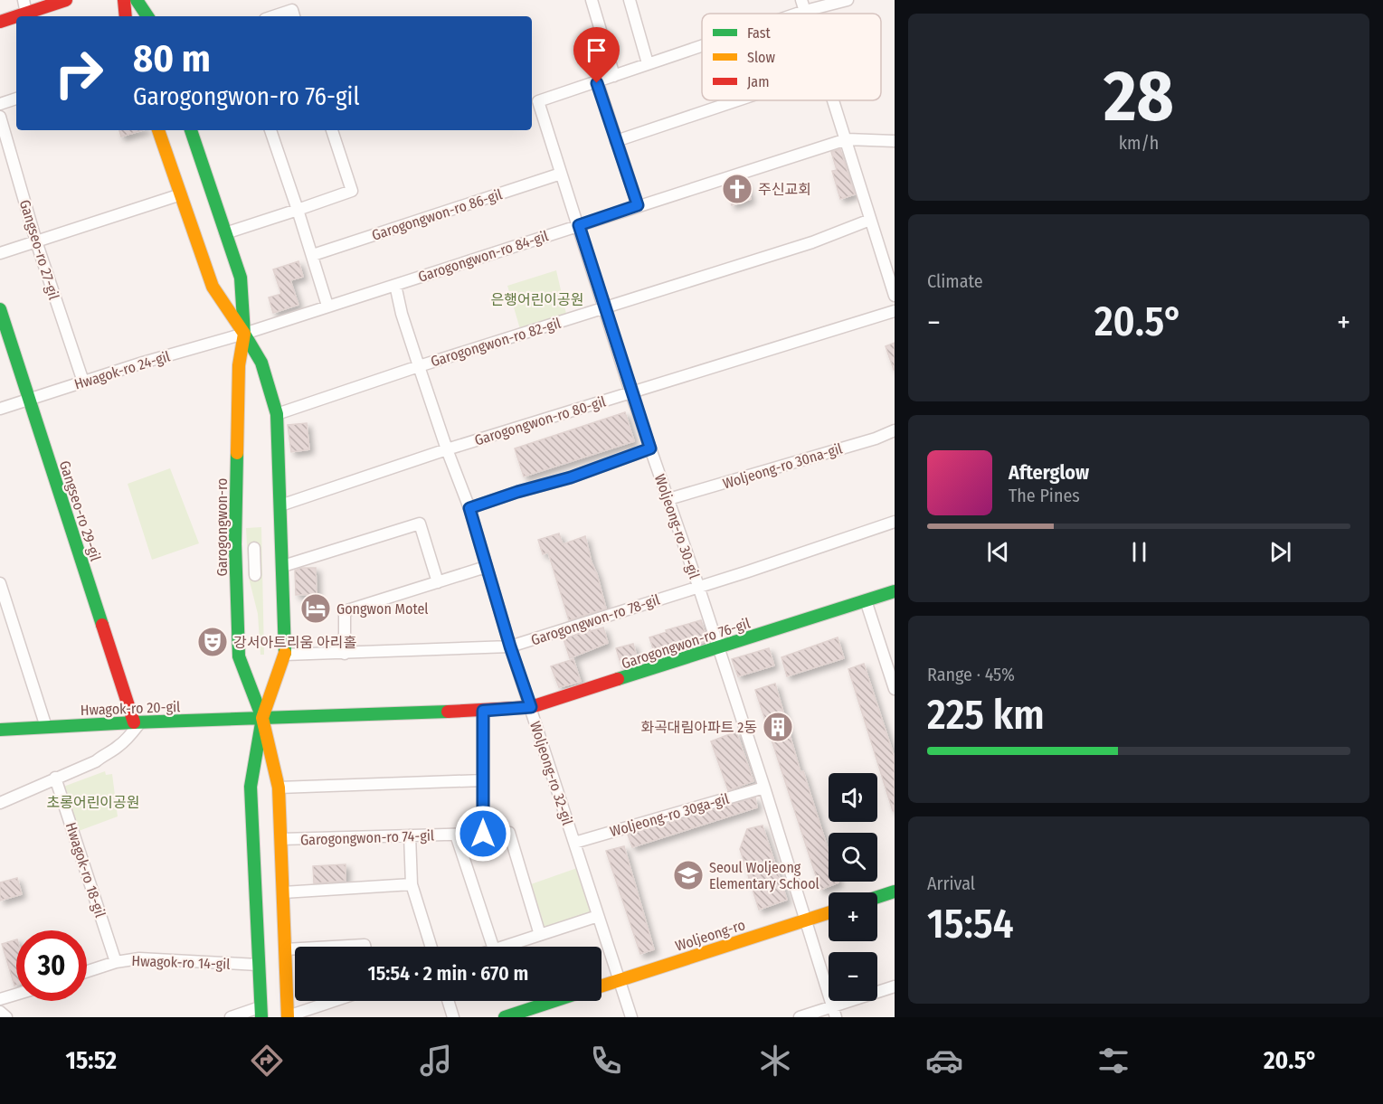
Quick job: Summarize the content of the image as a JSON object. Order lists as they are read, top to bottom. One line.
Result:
{"streets":{"main road":["Gangseo-ro 29-gil","Garogongwon-ro","Garogongwon-ro 76-gil","Hwagok-ro 20-gil","Woljeong-ro"],"street":["Garogongwon-ro 86-gil","Gangseo-ro 27-gil","Garogongwon-ro 84-gil","Garogongwon-ro 82-gil","Hwagok-ro 24-gil","Garogongwon-ro 80-gil","Woljeong-ro 30na-gil","Woljeong-ro 30-gil","Garogongwon-ro 78-gil","Woljeong-ro 32-gil","Woljeong-ro 30ga-gil","Garogongwon-ro 74-gil","Hwagok-ro 18-gil","Hwagok-ro 14-gil"]},"crossings":[["Garogongwon-ro 86-gil","Woljeong-ro 30-gil"],["Gangseo-ro 27-gil","Hwagok-ro 24-gil"],["Garogongwon-ro 84-gil","Hwagok-ro 24-gil"],["Garogongwon-ro 84-gil","Woljeong-ro 30-gil"],["Garogongwon-ro 84-gil","Garogongwon-ro"],["Garogongwon-ro 84-gil","Woljeong-ro 32-gil"],["Garogongwon-ro 82-gil","Woljeong-ro 30-gil"],["Garogongwon-ro 82-gil","Garogongwon-ro"],["Garogongwon-ro 82-gil","Woljeong-ro 32-gil"],["Hwagok-ro 24-gil","Gangseo-ro 29-gil"],["Hwagok-ro 24-gil","Garogongwon-ro"],["Garogongwon-ro 80-gil","Woljeong-ro 30-gil"],["Garogongwon-ro 80-gil","Garogongwon-ro"],["Garogongwon-ro 80-gil","Woljeong-ro 32-gil"],["Woljeong-ro 30na-gil","Woljeong-ro 30-gil"],["Gangseo-ro 29-gil","Hwagok-ro 20-gil"],["Woljeong-ro 30-gil","Garogongwon-ro 78-gil"],["Woljeong-ro 30-gil","Garogongwon-ro 76-gil"],["Woljeong-ro 30-gil","Woljeong-ro 30ga-gil"],["Woljeong-ro 30-gil","Woljeong-ro"],["Garogongwon-ro","Garogongwon-ro 78-gil"],["Garogongwon-ro","Garogongwon-ro 76-gil"],["Garogongwon-ro","Hwagok-ro 20-gil"],["Garogongwon-ro","Garogongwon-ro 74-gil"],["Garogongwon-ro","Hwagok-ro 14-gil"],["Garogongwon-ro 78-gil","Woljeong-ro 32-gil"],["Garogongwon-ro 76-gil","Hwagok-ro 20-gil"],["Garogongwon-ro 76-gil","Woljeong-ro 32-gil"],["Woljeong-ro 32-gil","Woljeong-ro 30ga-gil"],["Woljeong-ro 32-gil","Woljeong-ro"],["Hwagok-ro 18-gil","Hwagok-ro 14-gil"]],"parks":["은행어린이공원","초롱어린이공원"],"places":{"church":["주신교회"],"hotel":["Gongwon Motel"],"theatre":["강서아트리움 아리홀"],"building":["화곡대림아파트 2동"],"school or university":["Seoul Woljeong Elementary School"]},"legend":["Fast","Slow","Jam"],"page":{"tile":[["28","km/h"],"Climate",["Range · 45%","225 km"],["Arrival","15:54"]],"turn":["80 m","Garogongwon-ro 76-gil"],"heat":["−","20.5°","+"],"song":["Afterglow","The Pines"],"map_buttons":["+","−"],"limit":"30","trip":"15:54 · 2 min · 670 m","tabs":["15:52","20.5°"]}}
